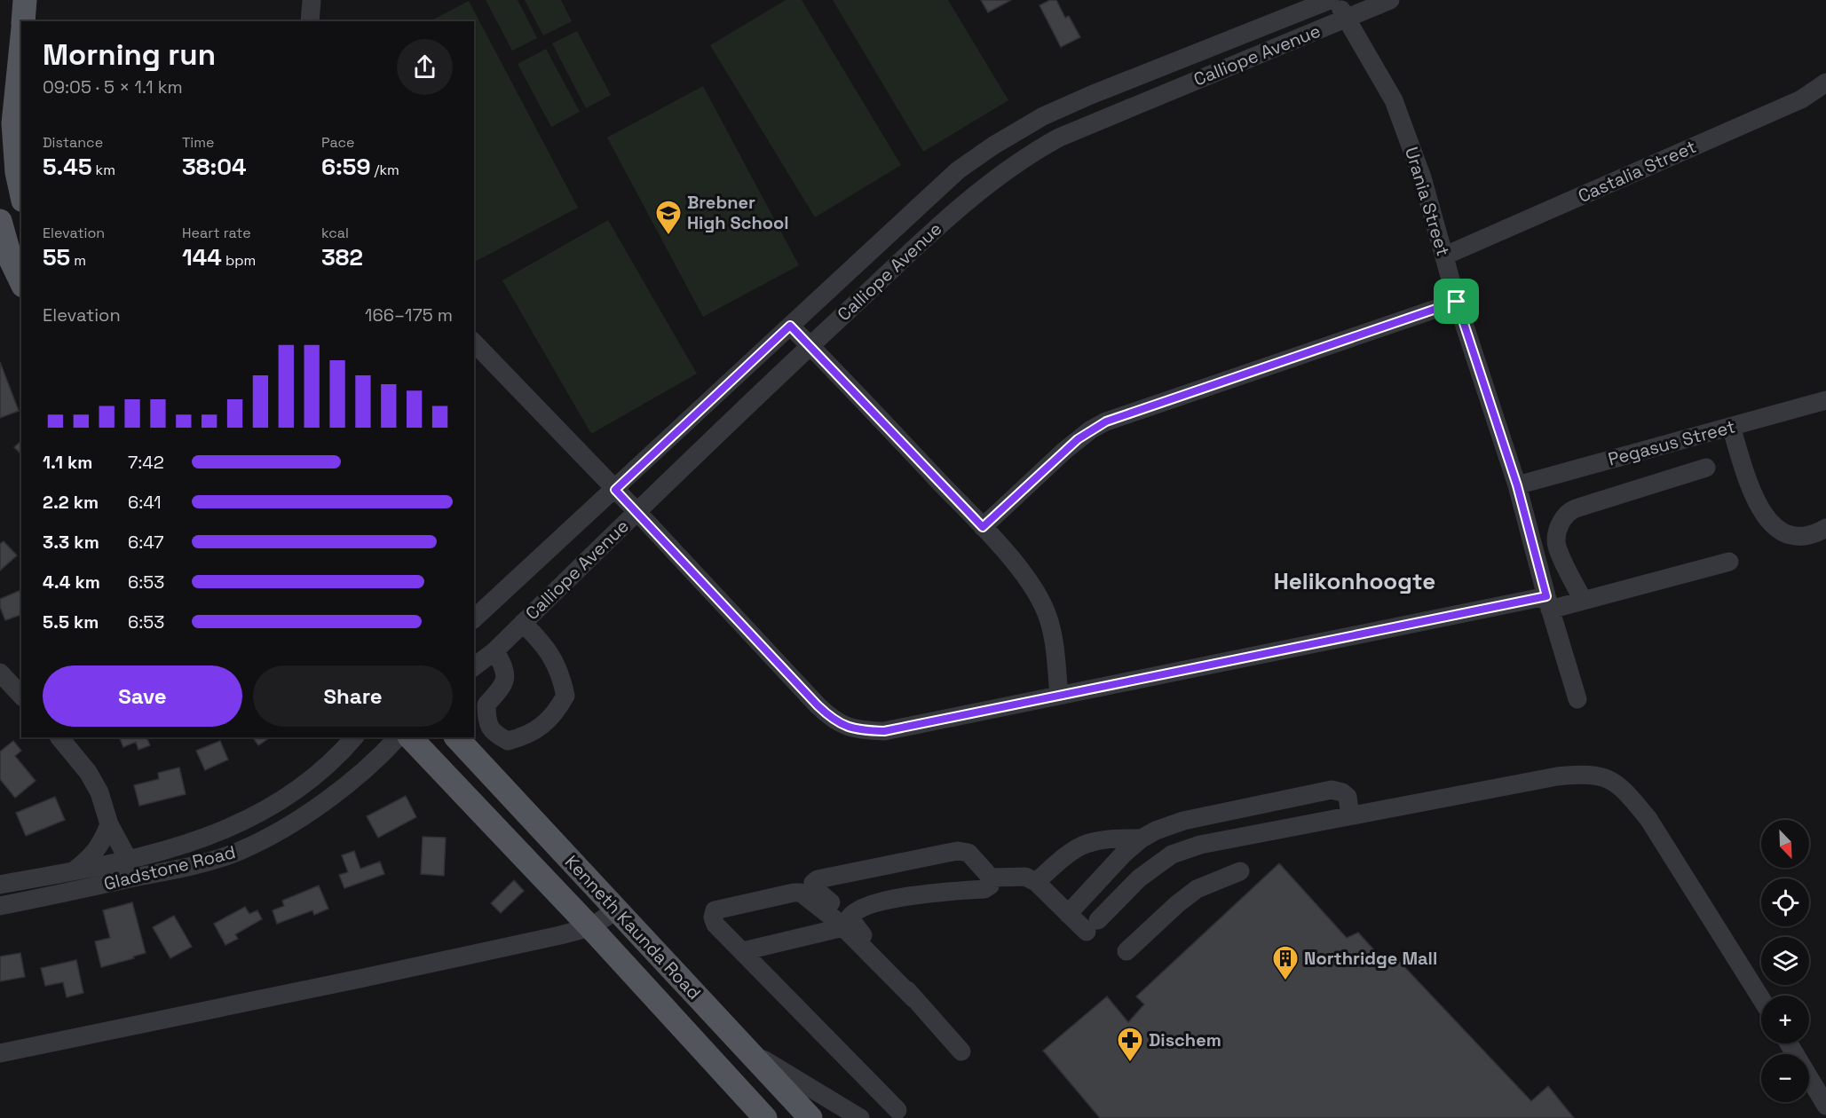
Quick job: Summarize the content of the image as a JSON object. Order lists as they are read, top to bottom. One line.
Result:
{"streets":{"main road":["Kenneth Kaunda Road"],"street":["Calliope Avenue","Castalia Street","Urania Street","Pegasus Street","Gladstone Road"]},"crossings":[["Calliope Avenue","Urania Street"],["Castalia Street","Urania Street"],["Urania Street","Pegasus Street"]],"districts":["Helikonhoogte"],"places":{"school or university":["Brebner High School"],"building":["Northridge Mall"],"pharmacy":["Dischem"]},"north":"bottom right","page":{"heading":["Morning run","09:05 · 5 × 1.1 km"],"stats":[["Distance","5.45 km"],["Time","38:04"],["Pace","6:59 /km"],["Elevation","55 m"],["Heart rate","144 bpm"],["kcal","382"]],"chart":["Elevation","166–175 m"],"list":[{"name":"1.1 km","note":"7:42"},{"name":"2.2 km","note":"6:41"},{"name":"3.3 km","note":"6:47"},{"name":"4.4 km","note":"6:53"},{"name":"5.5 km","note":"6:53"}],"buttons":["Save","Share"],"map_buttons":["+","−"]}}
